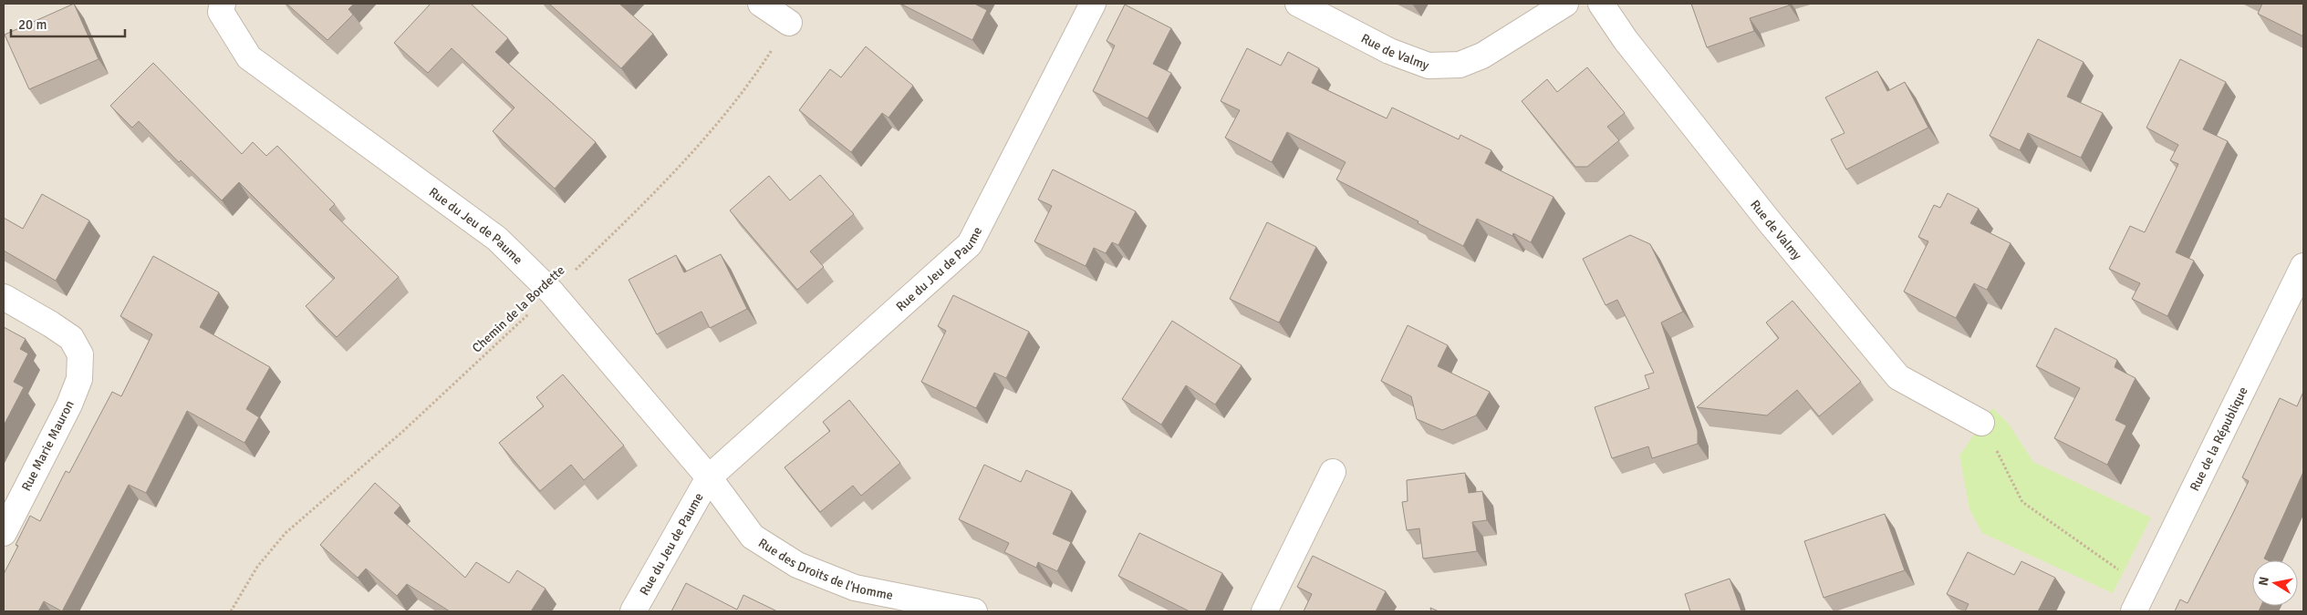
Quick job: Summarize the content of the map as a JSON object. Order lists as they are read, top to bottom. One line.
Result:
{"streets":{"street":["Rue de Valmy","Rue du Jeu de Paume","Rue de la République","Rue Marie Mauron","Rue des Droits de l'Homme"],"path":["Chemin de la Bordette"]},"crossings":[["Rue du Jeu de Paume","Chemin de la Bordette"],["Rue du Jeu de Paume","Rue des Droits de l'Homme"]],"scale_bar":"20 m","north":"left"}
